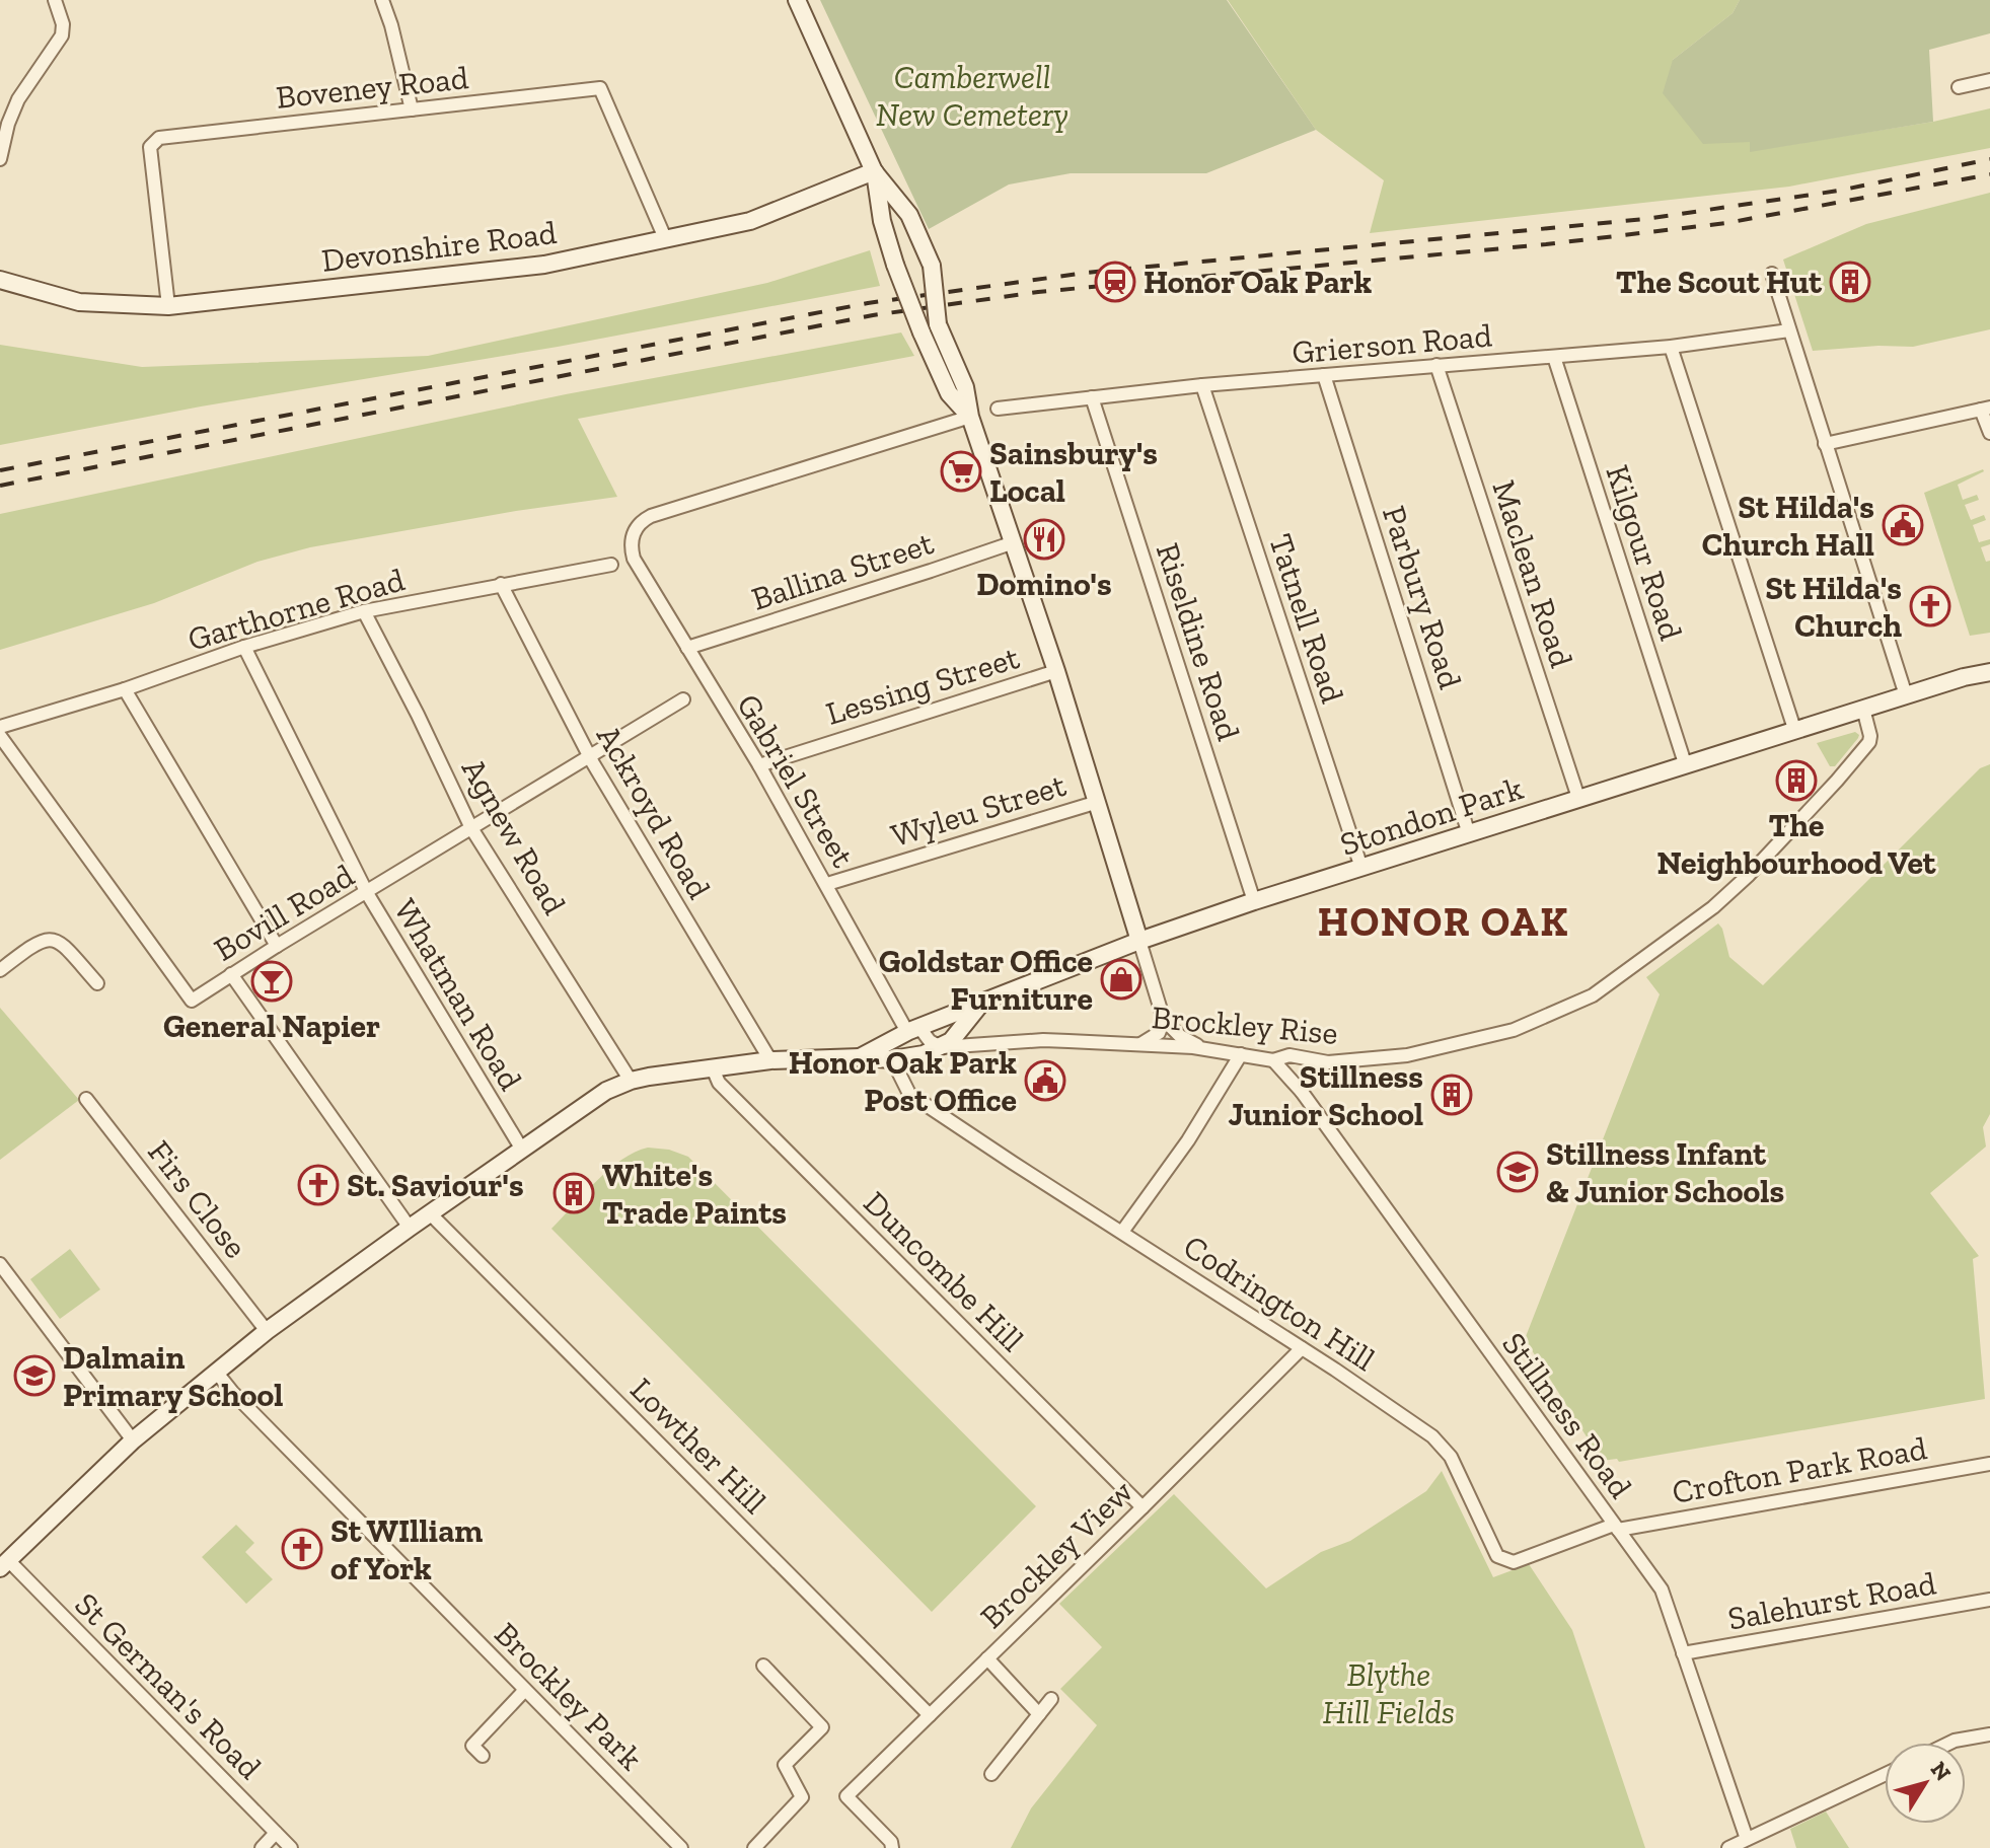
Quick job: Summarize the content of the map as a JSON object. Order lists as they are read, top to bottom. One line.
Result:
{"streets":{"main road":["Devonshire Road","Stondon Park"],"street":["Boveney Road","Grierson Road","Kilgour Road","Ballina Street","Maclean Road","Parbury Road","Garthorne Road","Tatnell Road","Riseldine Road","Lessing Street","Gabriel Street","Wyleu Street","Ackroyd Road","Agnew Road","Bovill Road","Whatman Road","Brockley Rise","Firs Close","Duncombe Hill","Codrington Hill","Stillness Road","Lowther Hill","Crofton Park Road","Brockley View","Salehurst Road","St German's Road","Brockley Park"]},"crossings":[["Boveney Road","Devonshire Road"],["Grierson Road","Kilgour Road"],["Grierson Road","Maclean Road"],["Grierson Road","Parbury Road"],["Grierson Road","Tatnell Road"],["Grierson Road","Riseldine Road"],["Kilgour Road","Stondon Park"],["Ballina Street","Gabriel Street"],["Maclean Road","Stondon Park"],["Parbury Road","Stondon Park"],["Garthorne Road","Ackroyd Road"],["Garthorne Road","Agnew Road"],["Garthorne Road","Whatman Road"],["Tatnell Road","Stondon Park"],["Riseldine Road","Stondon Park"],["Lessing Street","Gabriel Street"],["Gabriel Street","Wyleu Street"],["Gabriel Street","Stondon Park"],["Ackroyd Road","Bovill Road"],["Stondon Park","Brockley Rise"],["Stondon Park","Codrington Hill"],["Agnew Road","Bovill Road"],["Bovill Road","Whatman Road"],["Brockley Rise","Stillness Road"],["Duncombe Hill","Brockley View"],["Codrington Hill","Stillness Road"],["Codrington Hill","Crofton Park Road"],["Codrington Hill","Brockley View"],["Stillness Road","Crofton Park Road"],["Stillness Road","Salehurst Road"],["Lowther Hill","Brockley View"]],"districts":["HONOR OAK"],"parks":["Camberwell New Cemetery","Blythe Hill Fields"],"places":{"station":["Honor Oak Park"],"building":["The Scout Hut","The Neighbourhood Vet","Stillness Junior School","White's Trade Paints"],"supermarket":["Sainsbury's Local"],"public building":["St Hilda's Church Hall","Honor Oak Park Post Office"],"restaurant":["Domino's"],"church":["St Hilda's Church","St. Saviour's","St WIlliam of York"],"shop":["Goldstar Office Furniture"],"bar":["General Napier"],"school or university":["Stillness Infant & Junior Schools","Dalmain Primary School"]},"north":"top right"}
